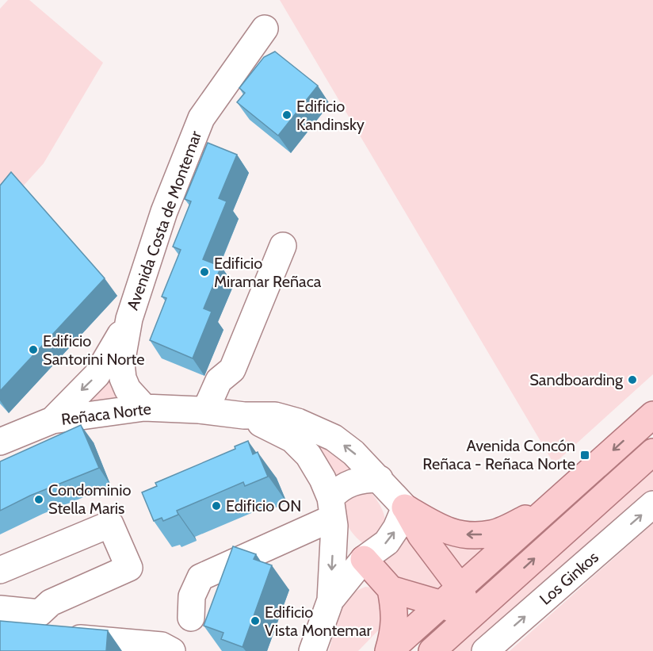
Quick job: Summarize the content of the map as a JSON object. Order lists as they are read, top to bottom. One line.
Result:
{"streets":{"street":["Avenida Costa de Montemar","Reñaca Norte","Los Ginkos"]},"crossings":[["Avenida Costa de Montemar","Reñaca Norte"]],"one_way":["Los Ginkos"],"places":{"other":["Edificio Kandinsky","Edificio Miramar Reñaca","Edificio Santorini Norte","Sandboarding","Condominio Stella Maris","Edificio ON","Edificio Vista Montemar"],"transit":["Avenida Concón Reñaca - Reñaca Norte"]}}
